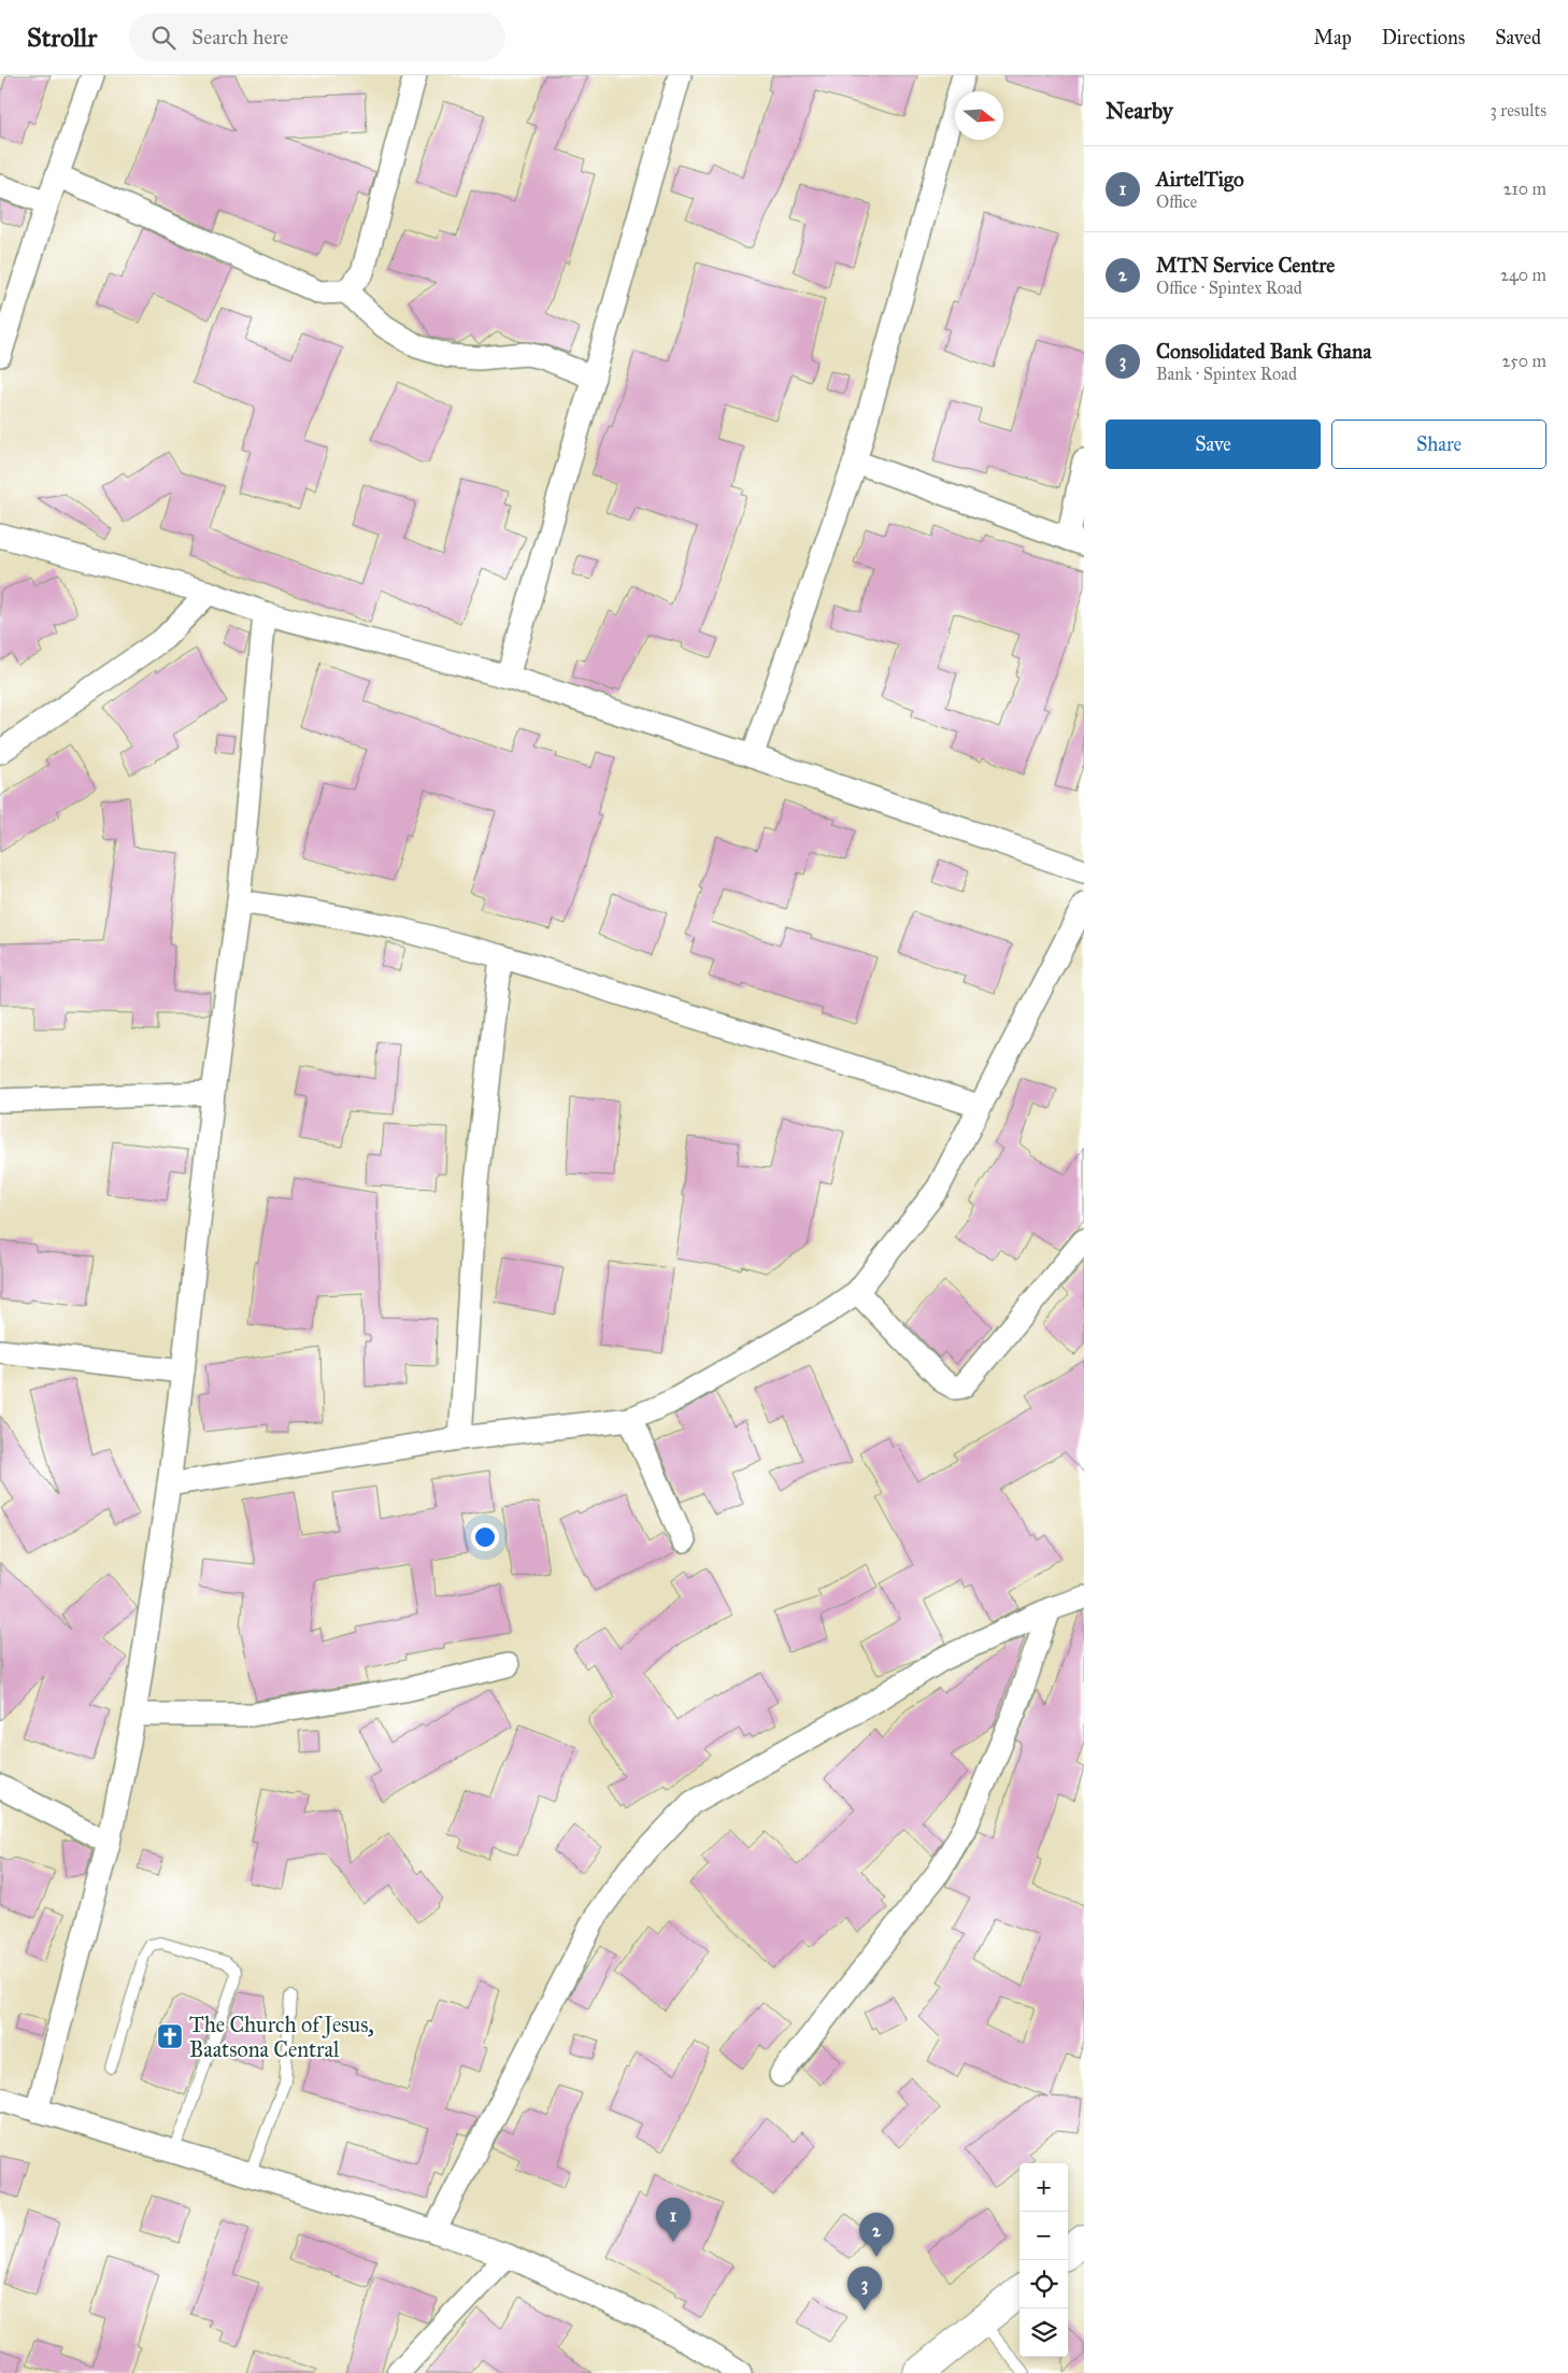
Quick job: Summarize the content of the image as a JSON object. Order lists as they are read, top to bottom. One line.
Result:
{"places":{"church":["The Church of Jesus, Baatsona Central"]},"north":"right","page":{"header":"Strollr","search":"Search here","nav":["Map","Directions","Saved"],"heading":["Nearby","3 results"],"list":[{"mark":"1","name":"AirtelTigo","note":"Office","value":"210 m"},{"mark":"2","name":"MTN Service Centre","note":"Office · Spintex Road","value":"240 m"},{"mark":"3","name":"Consolidated Bank Ghana","note":"Bank · Spintex Road","value":"250 m"}],"buttons":["Save","Share"],"map_buttons":["+","−"],"pins":["1","2","3"]}}
